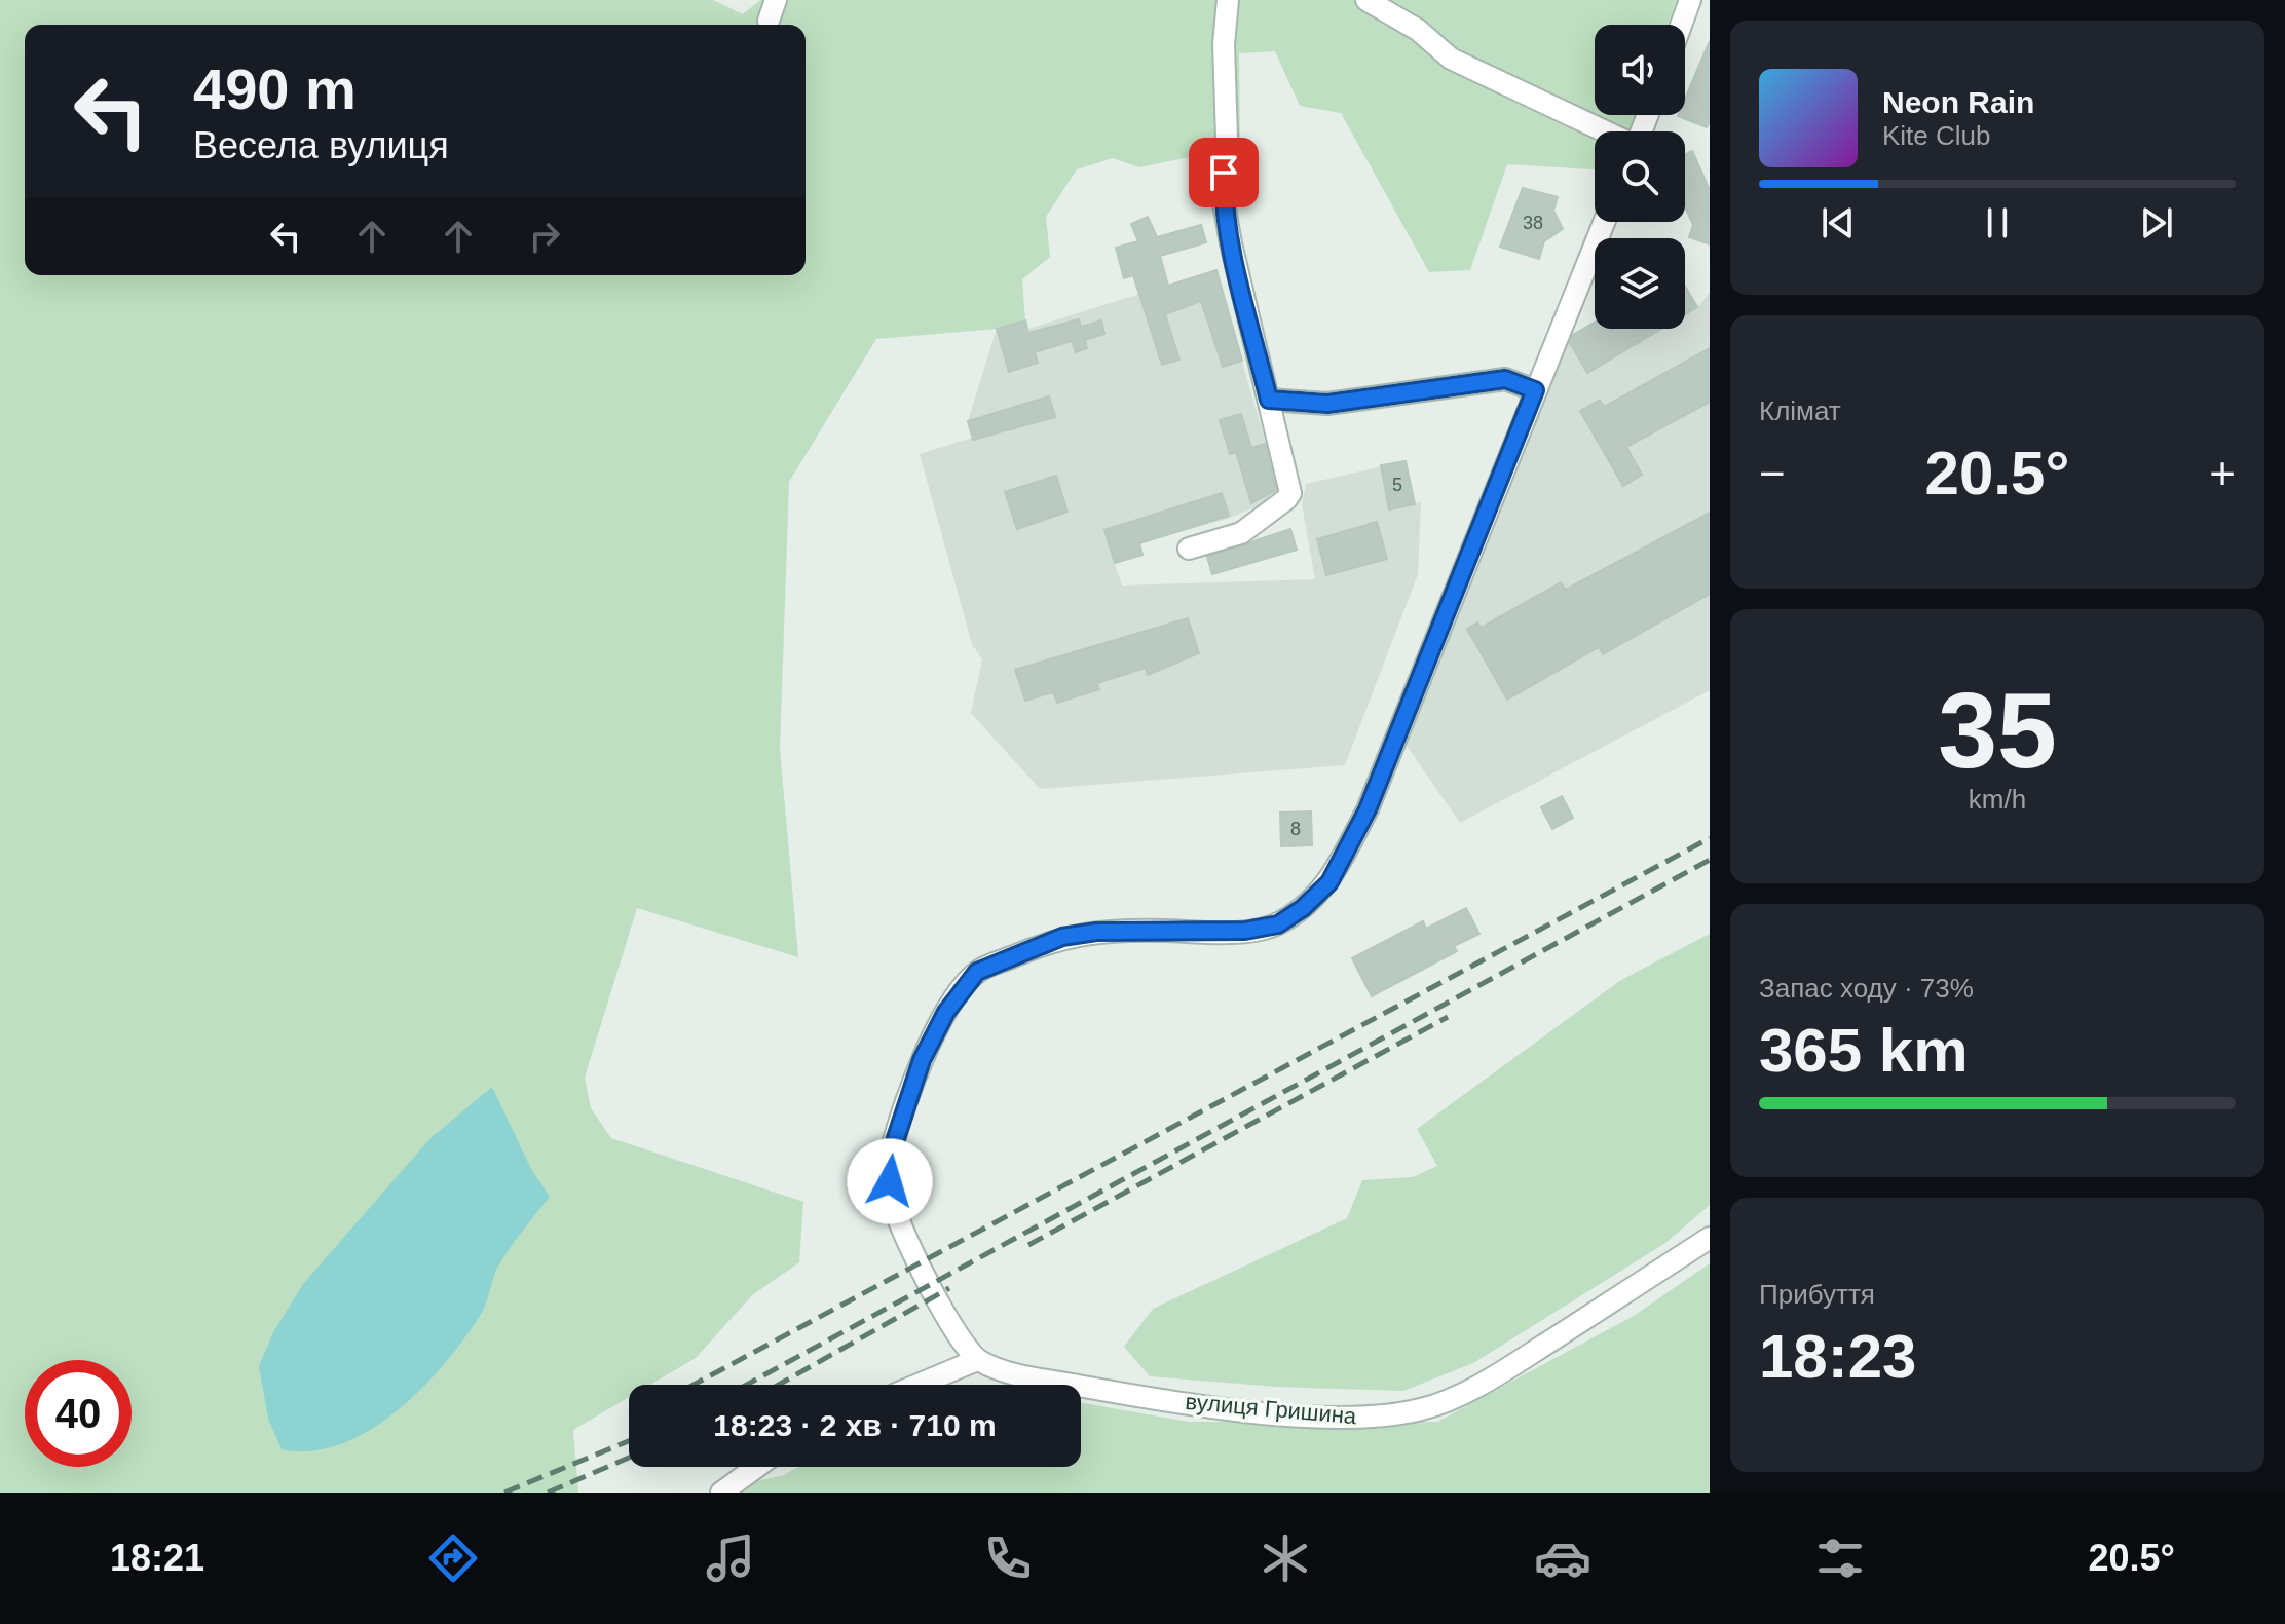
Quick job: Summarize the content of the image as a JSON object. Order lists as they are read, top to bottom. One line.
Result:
{"streets":{"street":["вулиця Гришина"]},"house_numbers":["38","5","8"],"page":{"turn":["490 m","Весела вулиця"],"song":["Neon Rain","Kite Club"],"tile":["Клімат",["35","km/h"],["Запас ходу · 73%","365 km"],["Прибуття","18:23"]],"heat":["−","20.5°","+"],"limit":"40","trip":"18:23 · 2 хв · 710 m","tabs":["18:21","20.5°"]}}
